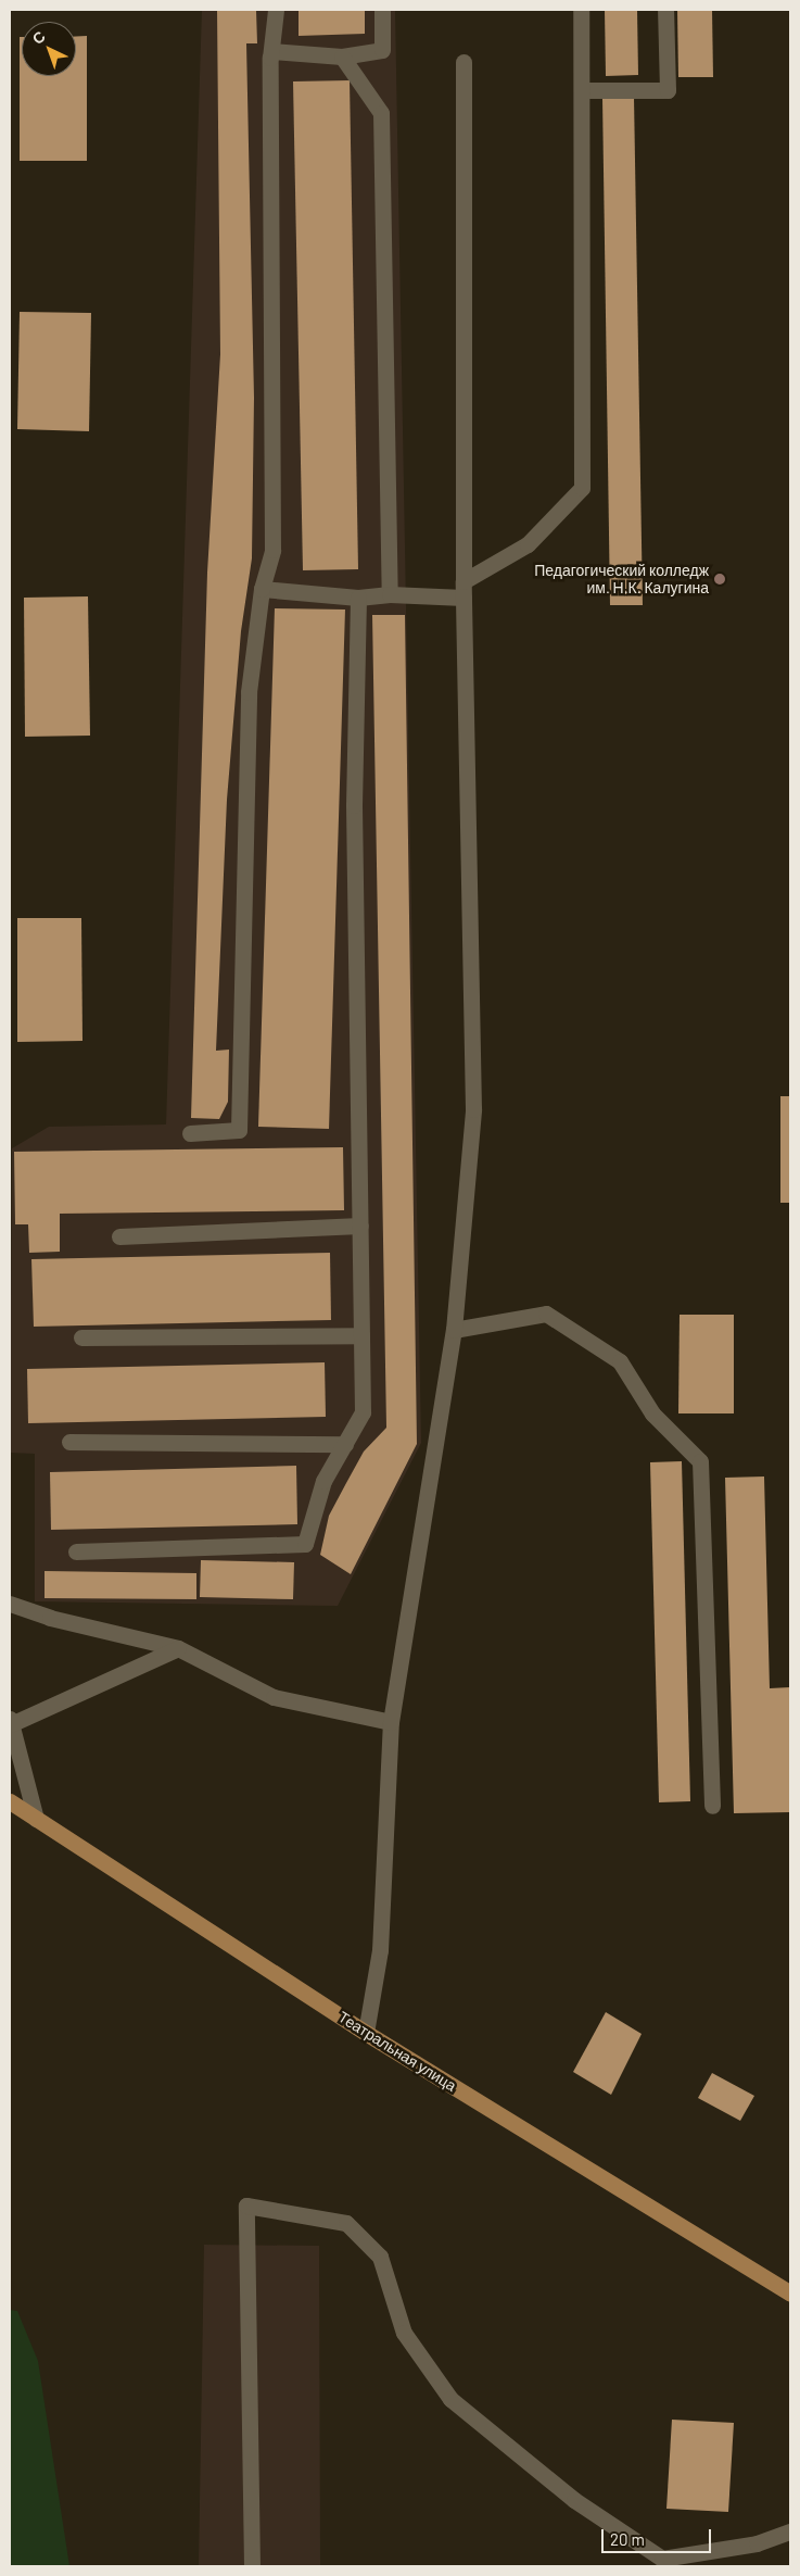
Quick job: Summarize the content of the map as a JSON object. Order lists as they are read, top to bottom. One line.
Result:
{"streets":{"main road":["Театральная улица"]},"places":["Педагогический колледж им. Н.К. Калугина"],"scale_bar":"20 m","north":"top left"}
